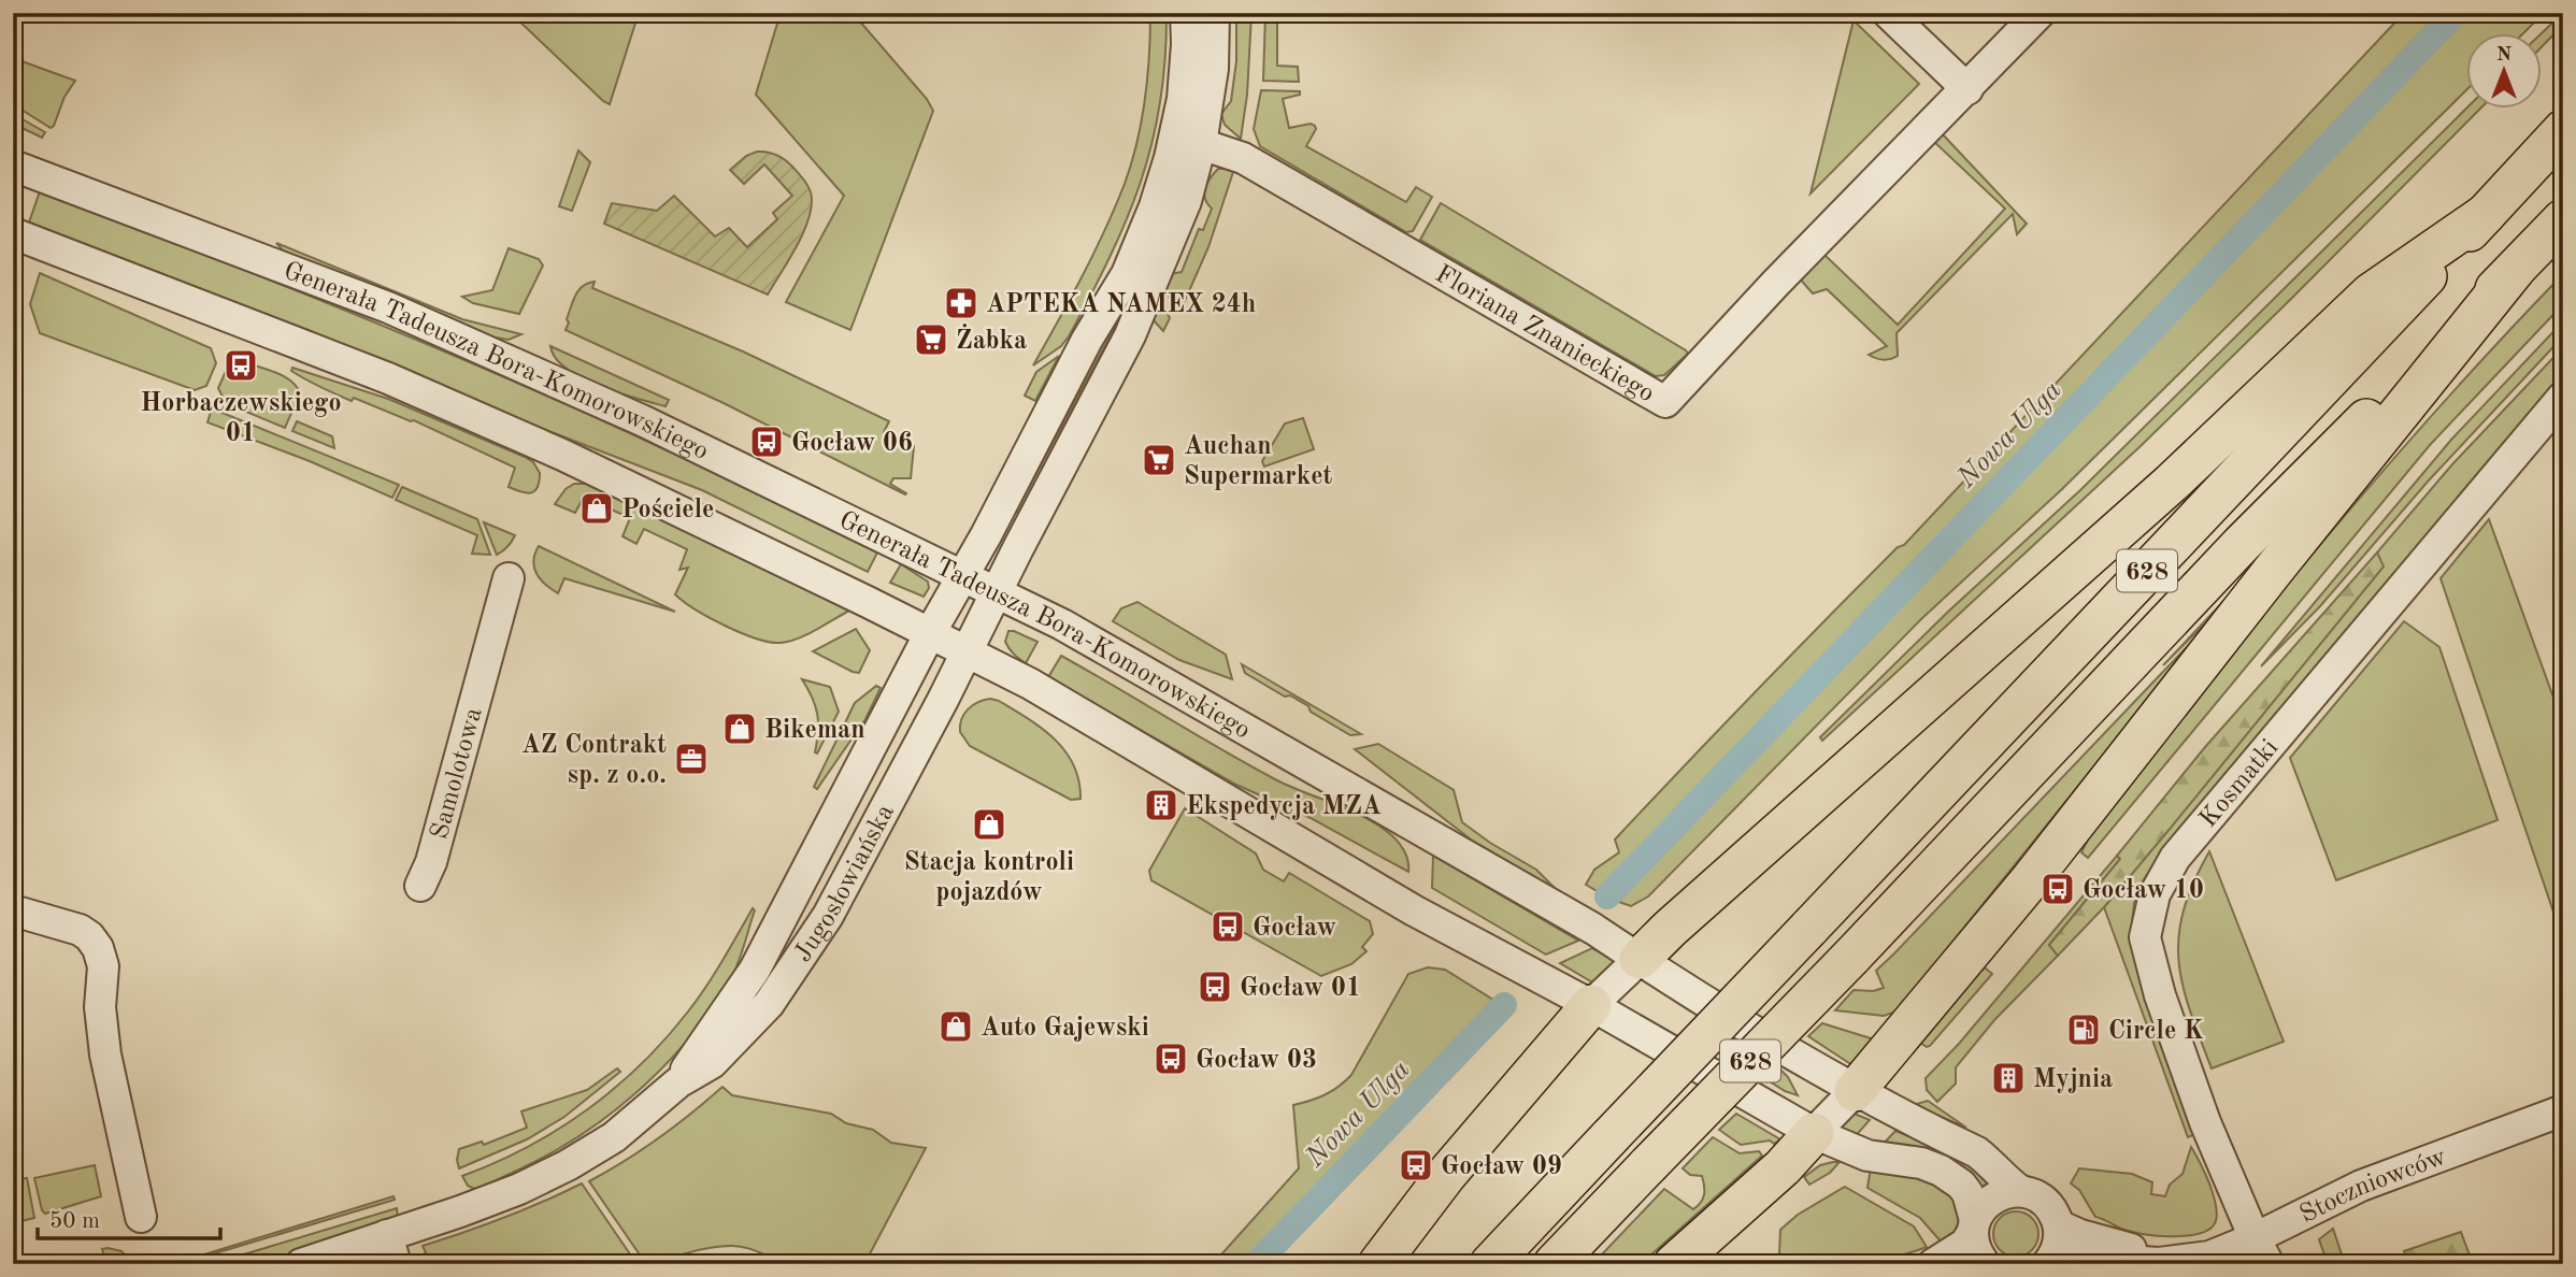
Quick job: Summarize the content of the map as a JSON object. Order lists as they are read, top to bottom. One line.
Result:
{"streets":{"main road":["628"],"street":["Floriana Znanieckiego","Generała Tadeusza Bora-Komorowskiego","Samolotowa","Kosmatki","Jugosłowiańska","Stoczniowców"]},"crossings":[["Floriana Znanieckiego","Jugosłowiańska"],["Generała Tadeusza Bora-Komorowskiego","Jugosłowiańska"],["Generała Tadeusza Bora-Komorowskiego","Stoczniowców"],["Kosmatki","Stoczniowców"]],"water":["Nowa Ulga"],"places":{"pharmacy":["APTEKA NAMEX 24h"],"supermarket":["Żabka","Auchan Supermarket"],"bus stop":["Horbaczewskiego 01","Gocław 06","Gocław 10","Gocław","Gocław 01","Gocław 03","Gocław 09"],"shop":["Pościele","Bikeman","Stacja kontroli pojazdów","Auto Gajewski"],"office":["AZ Contrakt sp. z o.o."],"building":["Ekspedycja MZA","Myjnia"],"fuel station":["Circle K"]},"scale_bar":"50 m","north":"top"}
